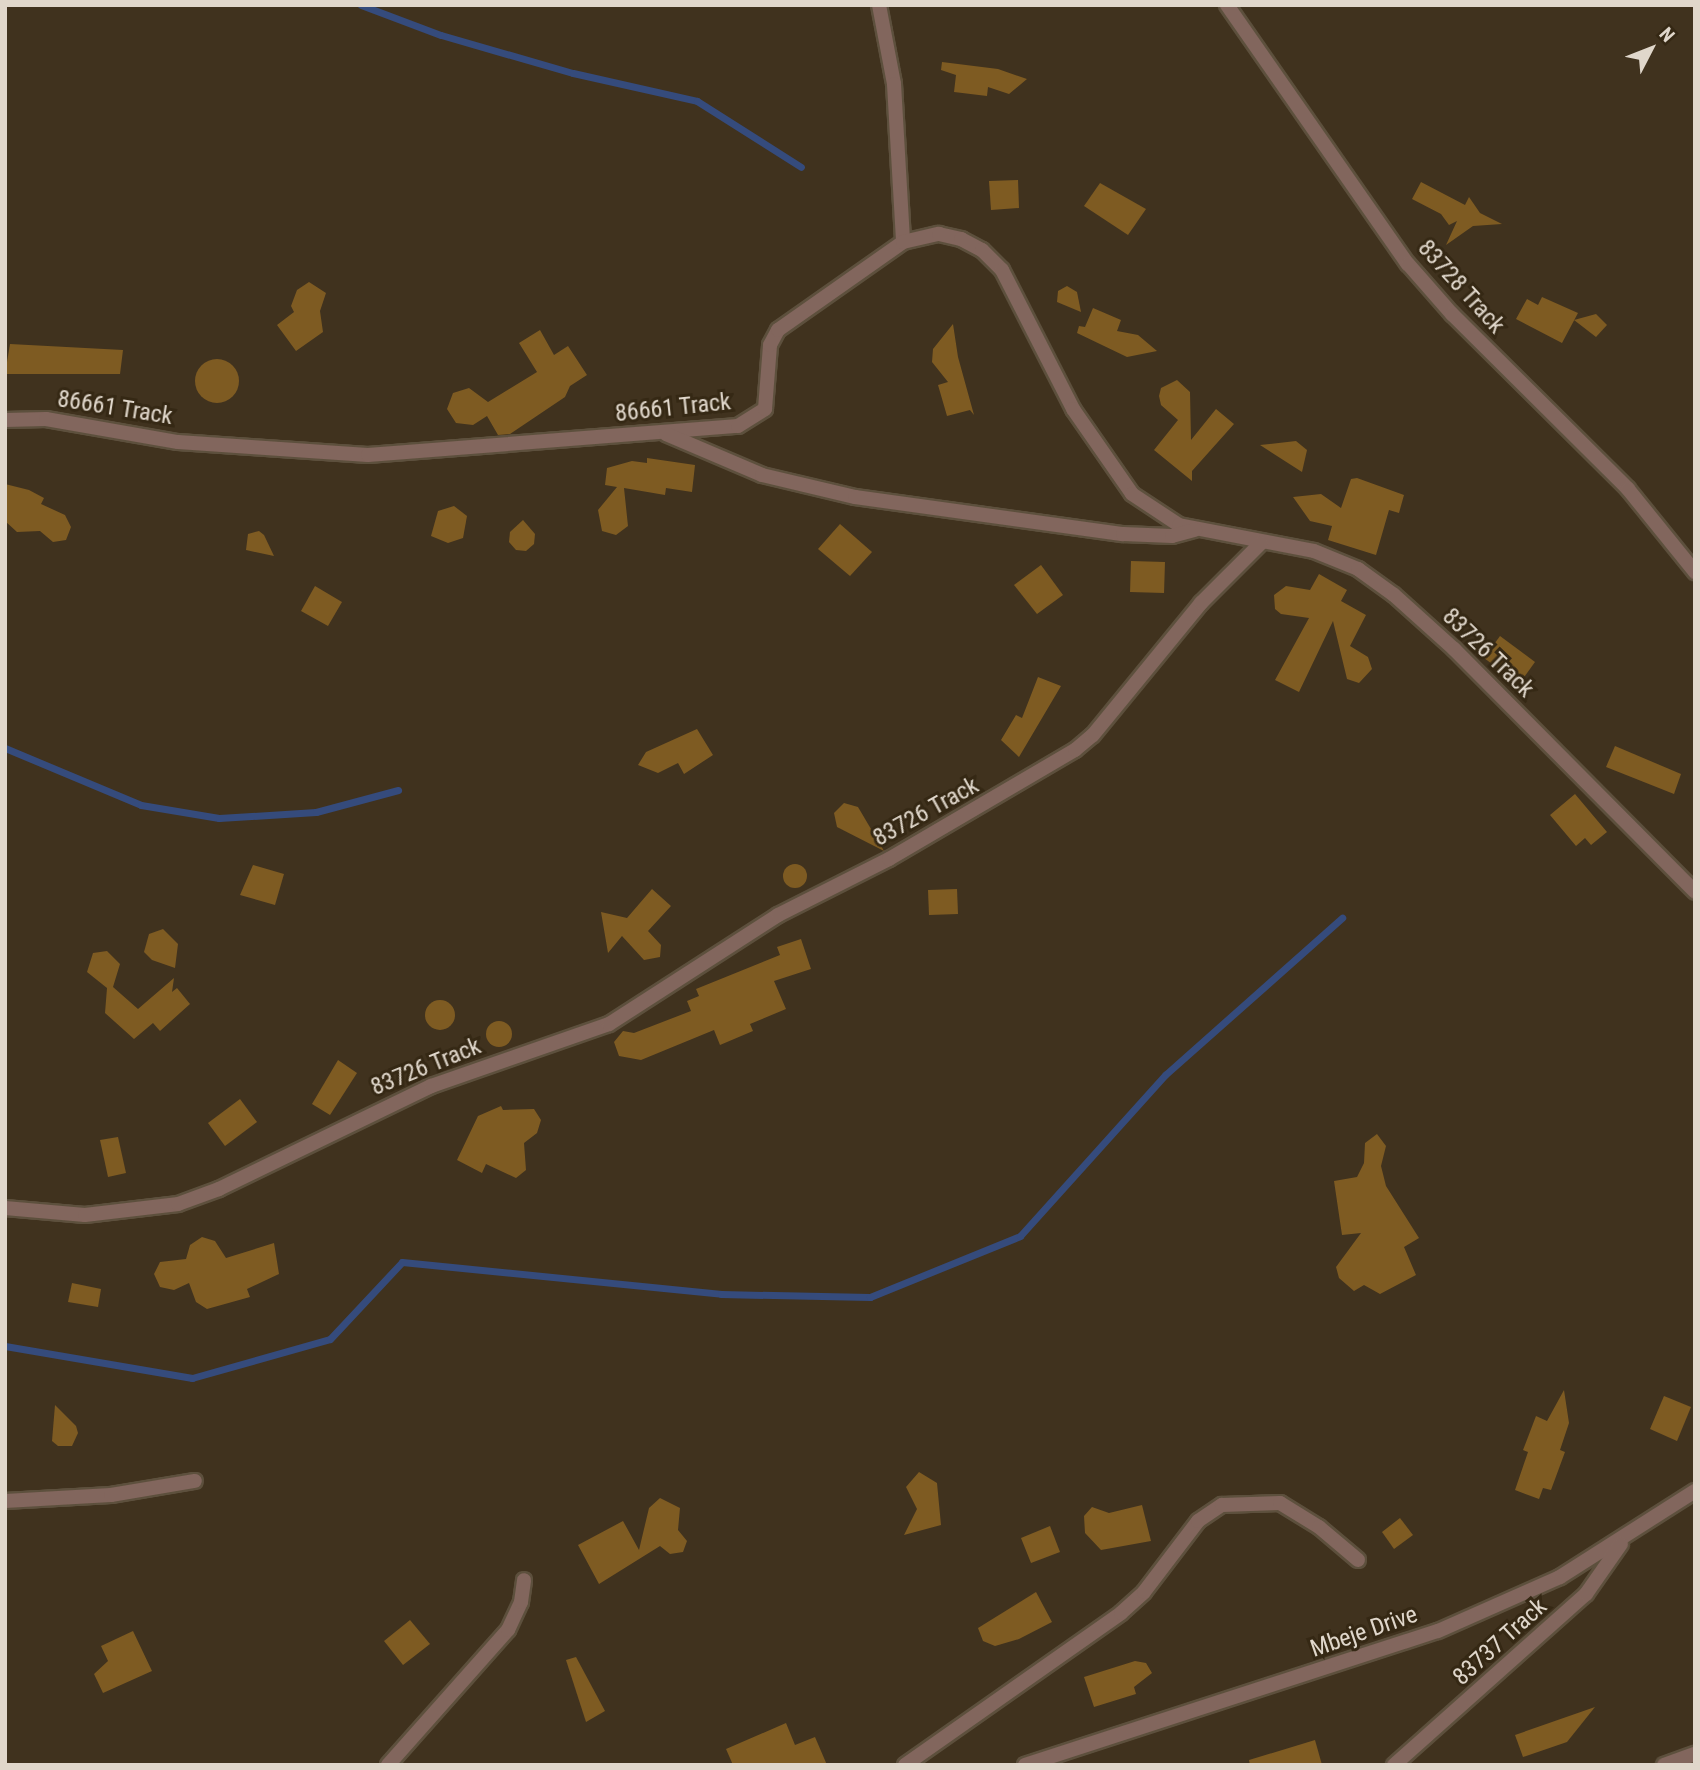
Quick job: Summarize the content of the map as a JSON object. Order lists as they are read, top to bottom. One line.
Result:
{"streets":{"street":["83728 Track","86661 Track","83726 Track","Mbeje Drive","83737 Track"]},"crossings":[["86661 Track","83726 Track"],["Mbeje Drive","83737 Track"]],"north":"top right"}
